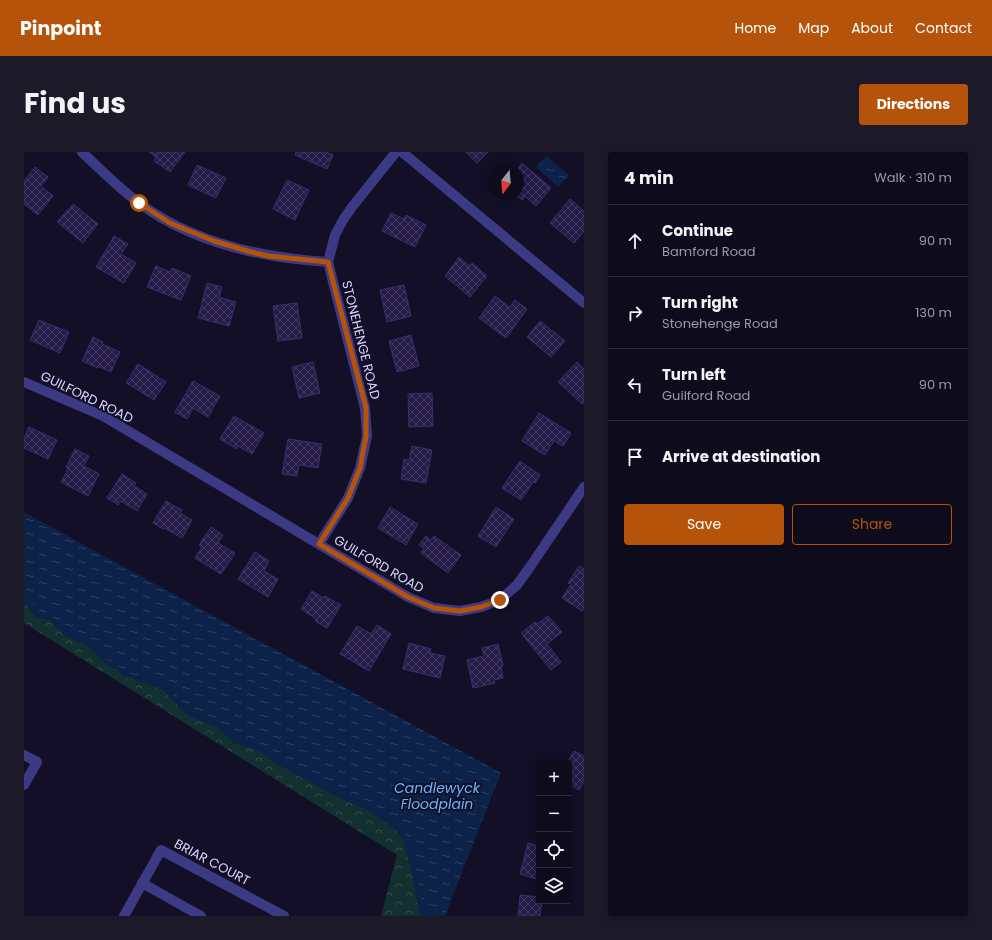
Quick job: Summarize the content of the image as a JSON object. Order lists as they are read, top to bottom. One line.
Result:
{"streets":{"street":["STONEHENGE ROAD","GUILFORD ROAD","BRIAR COURT"]},"crossings":[["STONEHENGE ROAD","GUILFORD ROAD"]],"water":["Candlewyck Floodplain"],"north":"bottom","page":{"header":"Pinpoint","nav":["Home","Map","About","Contact"],"title":"Find us","buttons":["Directions",["Save","Share"]],"heading":["4 min","Walk · 310 m"],"list":[["Continue","Bamford Road","90 m"],["Turn right","Stonehenge Road","130 m"],["Turn left","Guilford Road","90 m"],"Arrive at destination"],"map_buttons":["+","−"]}}
